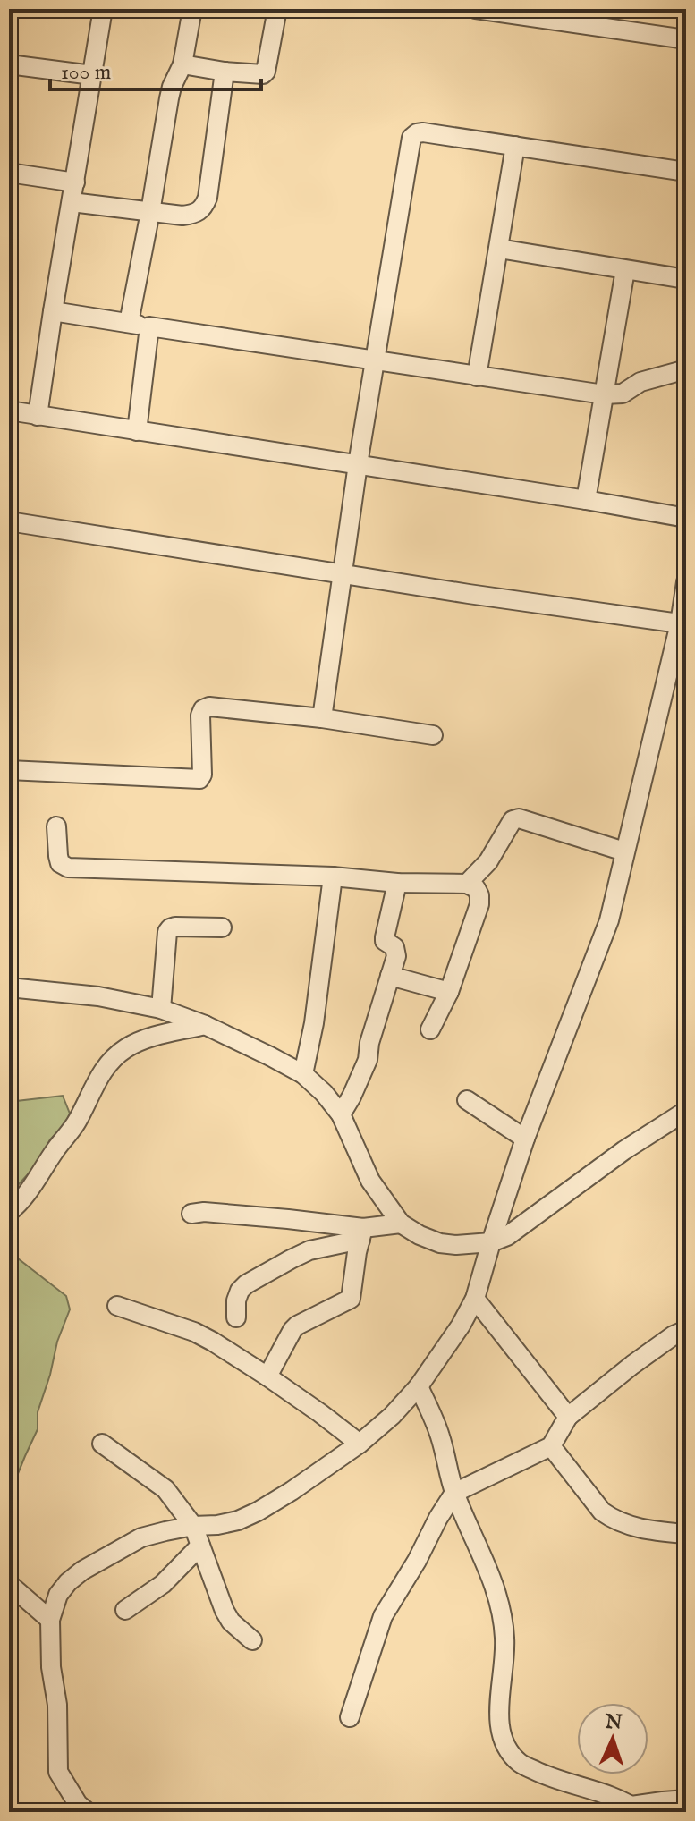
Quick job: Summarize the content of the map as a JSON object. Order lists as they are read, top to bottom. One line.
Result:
{"scale_bar":"100 m","north":"top"}
